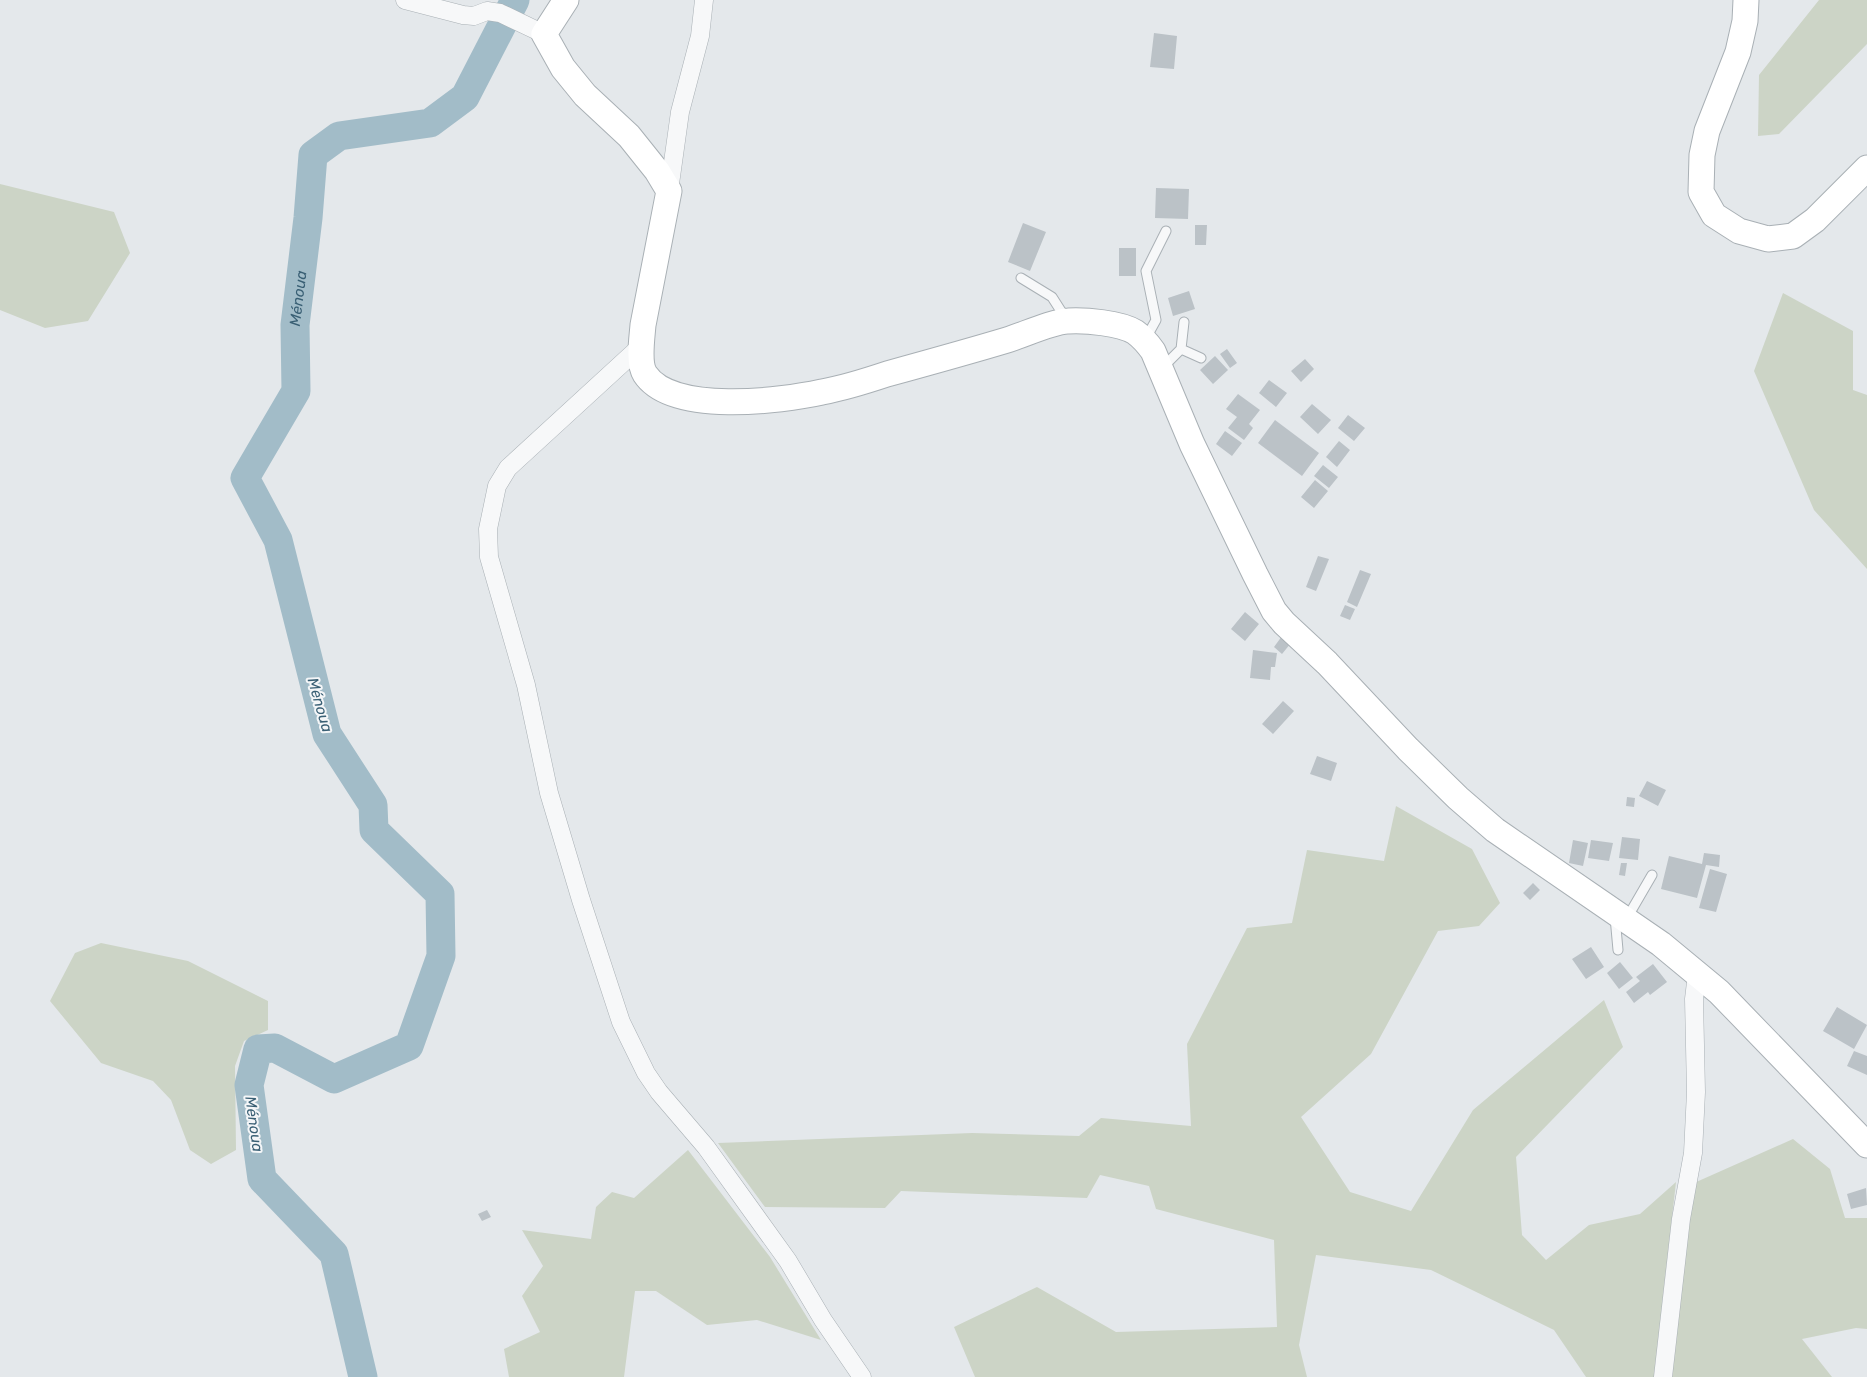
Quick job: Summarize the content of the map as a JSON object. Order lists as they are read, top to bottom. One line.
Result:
{"water":["Ménoua"]}
